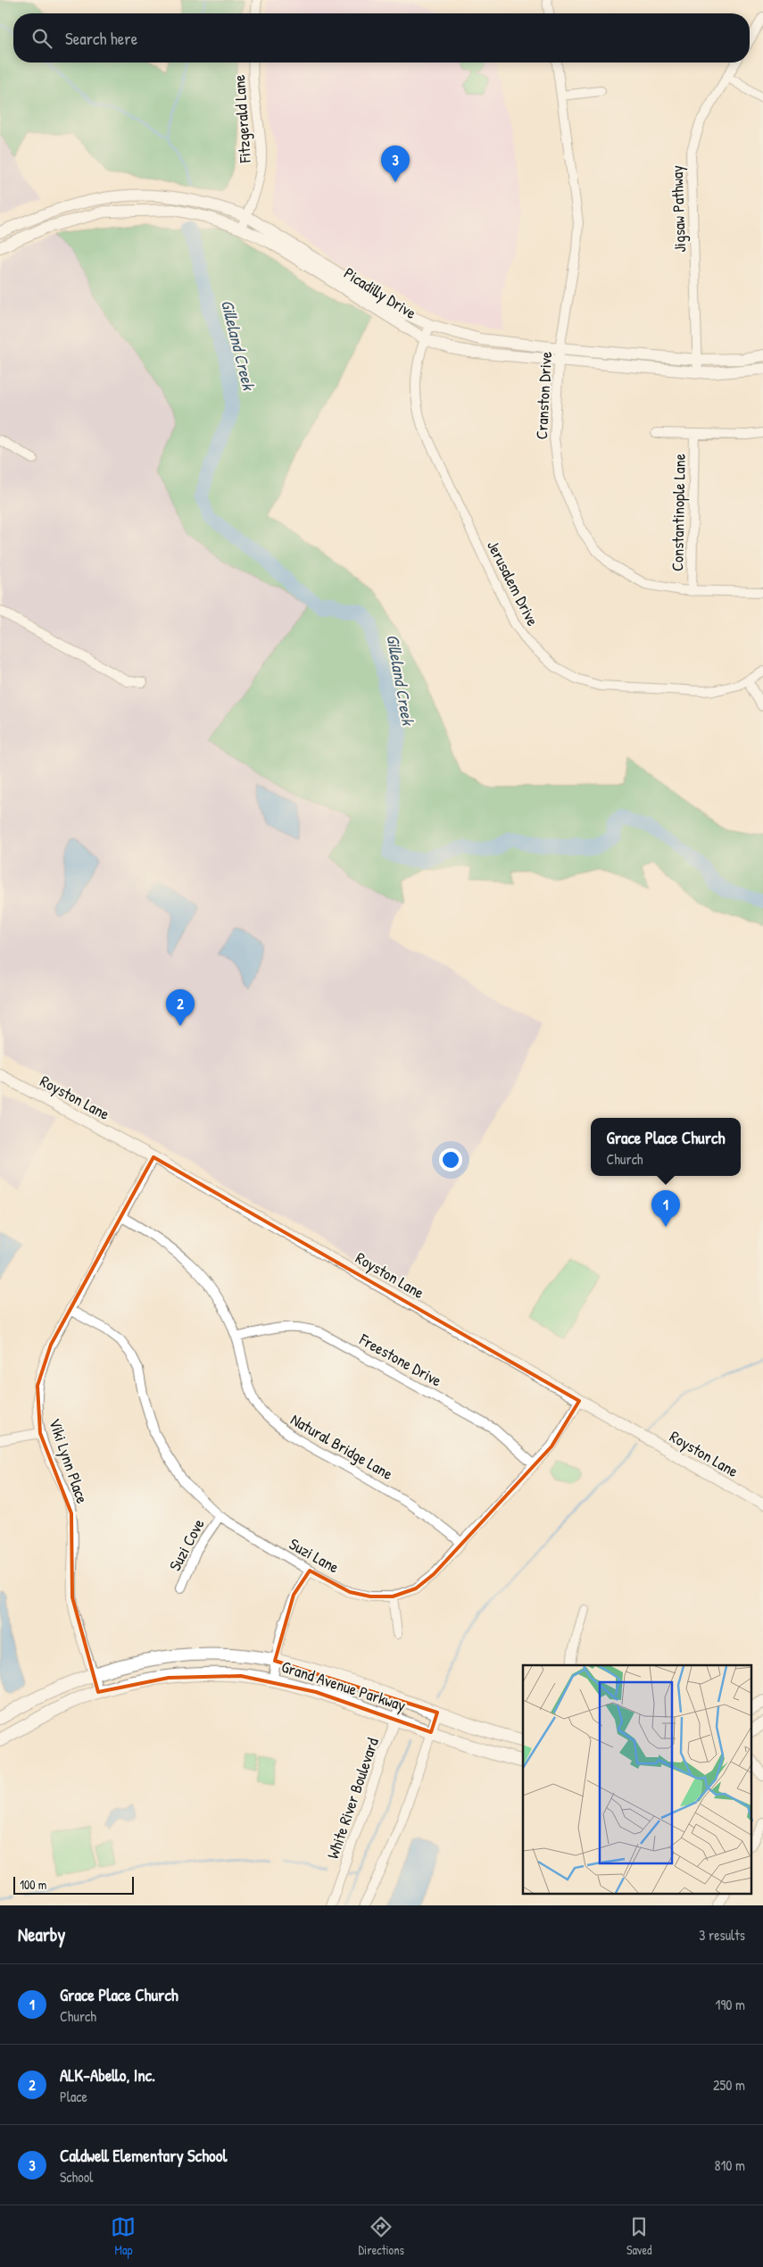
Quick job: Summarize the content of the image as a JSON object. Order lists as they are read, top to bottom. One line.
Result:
{"streets":{"main road":["Grand Avenue Parkway"],"street":["Fitzgerald Lane","Jigsaw Pathway","Picadilly Drive","Cranston Drive","Constantinople Lane","Jerusalem Drive","Royston Lane","Freestone Drive","Natural Bridge Lane","Viki Lynn Place","Suzi Cove","Suzi Lane","White River Boulevard"]},"crossings":[["Fitzgerald Lane","Picadilly Drive"],["Jigsaw Pathway","Picadilly Drive"],["Picadilly Drive","Cranston Drive"],["Picadilly Drive","Jerusalem Drive"],["Cranston Drive","Constantinople Lane"],["Royston Lane","Viki Lynn Place"],["Royston Lane","Suzi Lane"],["Freestone Drive","Natural Bridge Lane"],["Freestone Drive","Suzi Lane"],["Natural Bridge Lane","Viki Lynn Place"],["Natural Bridge Lane","Suzi Lane"],["Viki Lynn Place","Suzi Lane"],["Viki Lynn Place","Grand Avenue Parkway"],["Suzi Cove","Suzi Lane"],["Grand Avenue Parkway","White River Boulevard"]],"water":["Gilleland Creek"],"scale_bar":"100 m","page":{"search":"Search here","pins":["3","2","1"],"popup":["Grace Place Church","Church"],"scale":"100 m","heading":["Nearby","3 results"],"list":[{"mark":"1","name":"Grace Place Church","note":"Church","value":"190 m"},{"mark":"2","name":"ALK-Abello, Inc.","note":"Place","value":"250 m"},{"mark":"3","name":"Caldwell Elementary School","note":"School","value":"810 m"}],"nav":["Map","Directions","Saved"]}}
